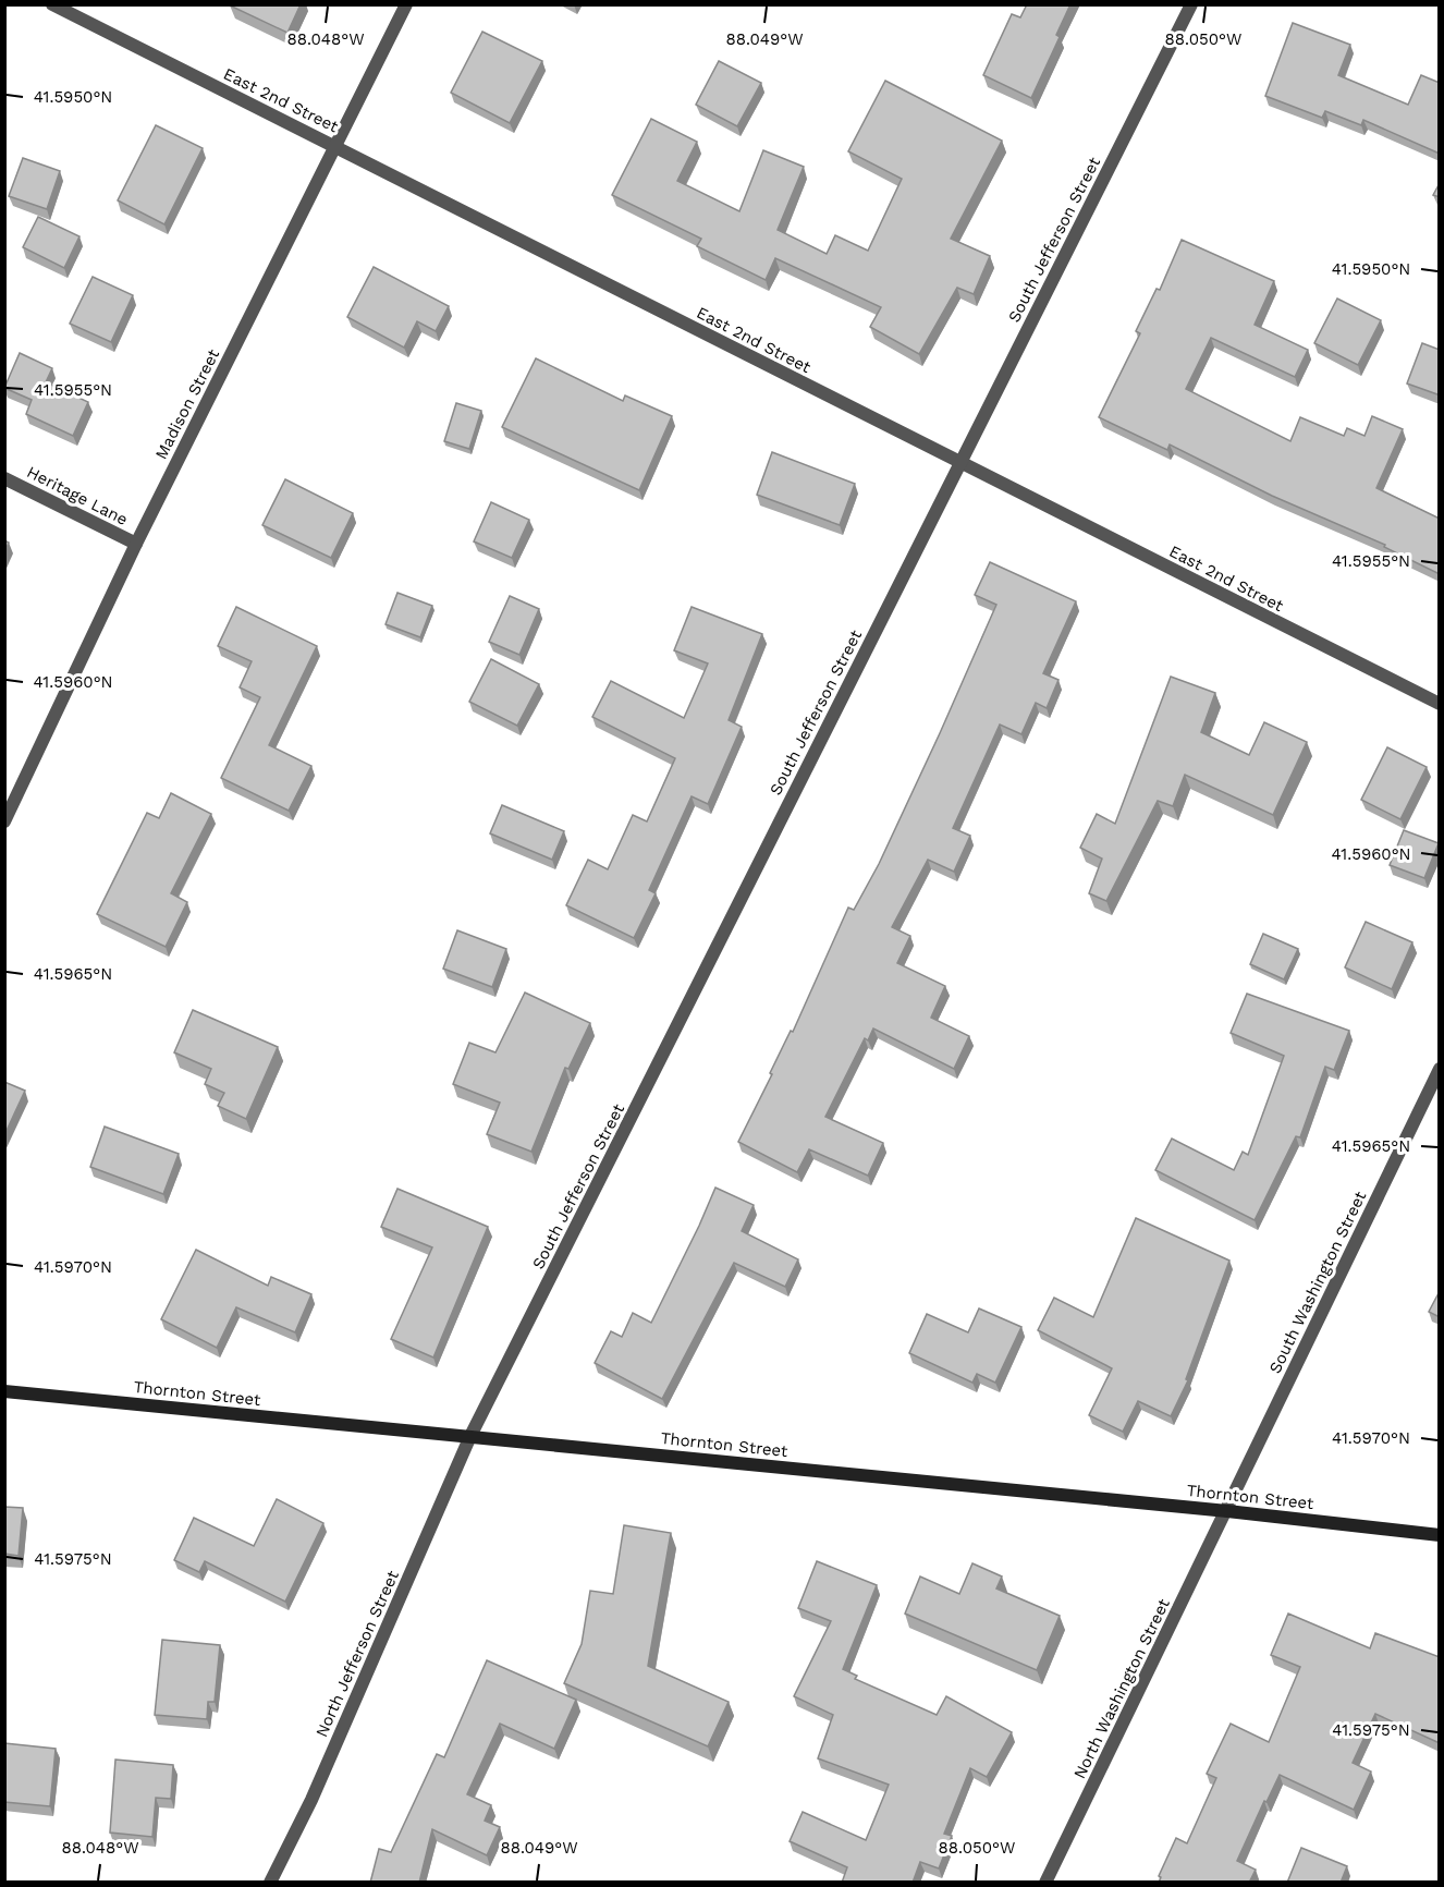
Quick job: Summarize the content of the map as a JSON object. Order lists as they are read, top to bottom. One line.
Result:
{"streets":{"street":["East 2nd Street","South Jefferson Street","Madison Street","Heritage Lane","South Washington Street","Thornton Street","North Jefferson Street","North Washington Street"]},"crossings":[["East 2nd Street","South Jefferson Street"],["East 2nd Street","Madison Street"],["South Jefferson Street","Thornton Street"],["South Jefferson Street","North Jefferson Street"],["Madison Street","Heritage Lane"],["South Washington Street","Thornton Street"],["South Washington Street","North Washington Street"],["Thornton Street","North Jefferson Street"],["Thornton Street","North Washington Street"]],"coordinates":["88.048°W","88.049°W","88.050°W","41.5950°N","41.5955°N","41.5960°N","41.5965°N","41.5970°N","41.5975°N"]}
